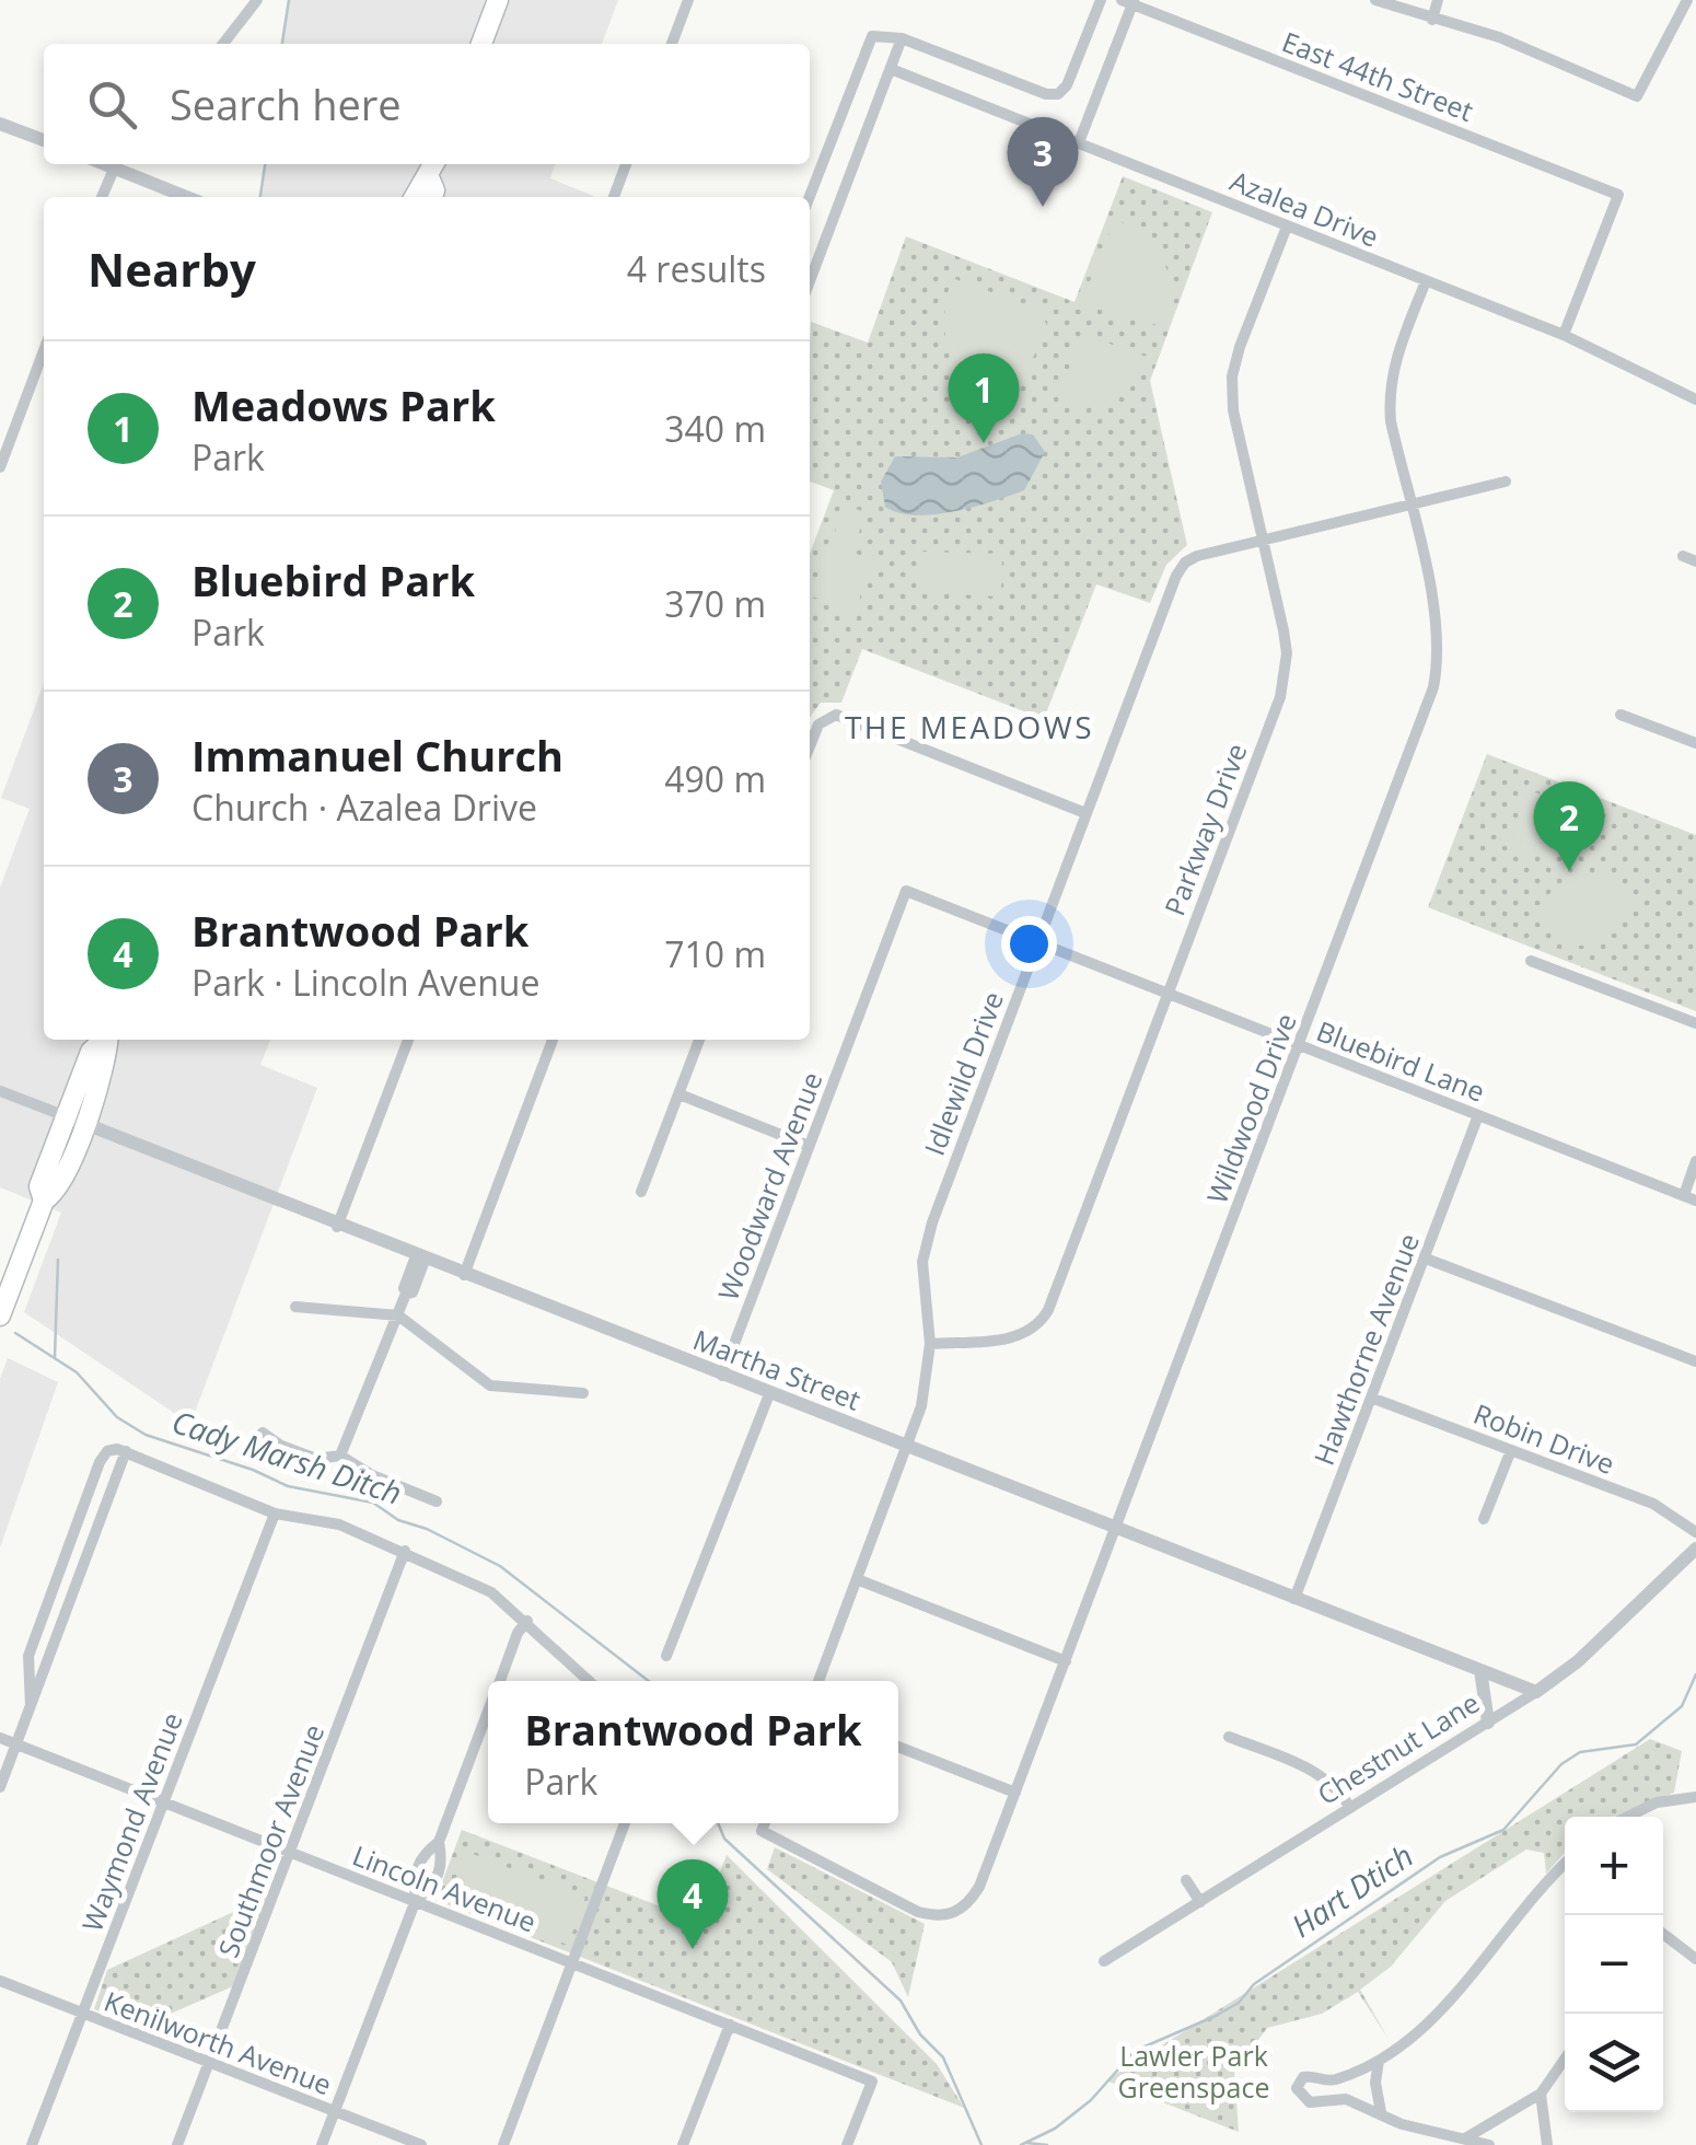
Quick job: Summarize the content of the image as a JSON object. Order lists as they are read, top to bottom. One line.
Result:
{"streets":{"street":["East 44th Street","Azalea Drive","Parkway Drive","Bluebird Lane","Idlewild Drive","Wildwood Drive","Woodward Avenue","Hawthorne Avenue","Martha Street","Robin Drive","Chestnut Lane","Waymond Avenue","Southmoor Avenue","Lincoln Avenue","Kenilworth Avenue"]},"crossings":[["East 44th Street","Azalea Drive"],["Azalea Drive","Parkway Drive"],["Azalea Drive","Wildwood Drive"],["Parkway Drive","Bluebird Lane"],["Parkway Drive","Idlewild Drive"],["Bluebird Lane","Idlewild Drive"],["Bluebird Lane","Wildwood Drive"],["Bluebird Lane","Woodward Avenue"],["Bluebird Lane","Hawthorne Avenue"],["Idlewild Drive","Martha Street"],["Wildwood Drive","Martha Street"],["Woodward Avenue","Martha Street"],["Hawthorne Avenue","Martha Street"],["Hawthorne Avenue","Robin Drive"],["Martha Street","Chestnut Lane"],["Waymond Avenue","Lincoln Avenue"],["Waymond Avenue","Kenilworth Avenue"],["Southmoor Avenue","Lincoln Avenue"],["Southmoor Avenue","Kenilworth Avenue"]],"districts":["THE MEADOWS"],"water":["Cady Marsh Ditch","Hart Dtich"],"parks":["Lawler Park Greenspace"],"page":{"search":"Search here","pins":["3","1","2","4"],"heading":["Nearby","4 results"],"list":[{"mark":"1","name":"Meadows Park","note":"Park","value":"340 m"},{"mark":"2","name":"Bluebird Park","note":"Park","value":"370 m"},{"mark":"3","name":"Immanuel Church","note":"Church · Azalea Drive","value":"490 m"},{"mark":"4","name":"Brantwood Park","note":"Park · Lincoln Avenue","value":"710 m"}],"popup":["Brantwood Park","Park"],"map_buttons":["+","−"]}}
